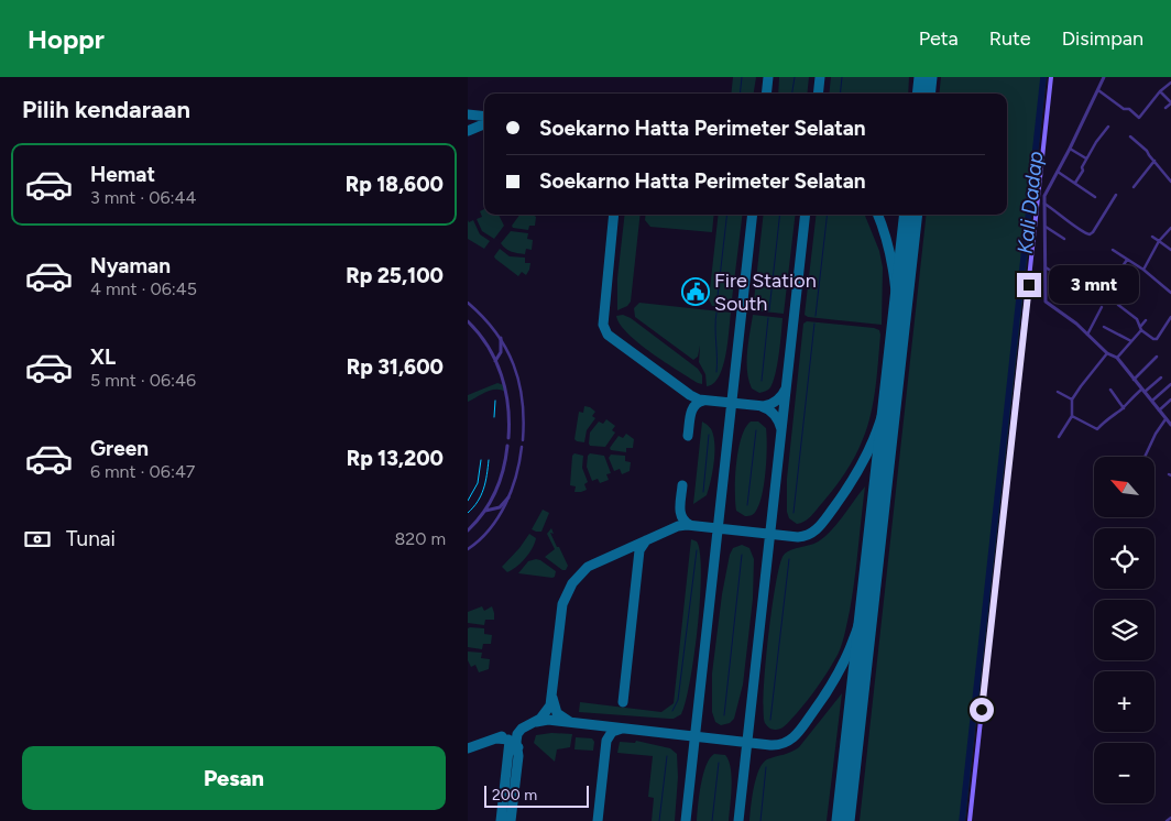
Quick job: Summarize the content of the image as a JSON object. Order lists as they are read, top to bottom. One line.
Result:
{"water":["Kali Dadap"],"places":{"public building":["Fire Station South"]},"scale_bar":"200 m","north":"top left","page":{"header":"Hoppr","nav":["Peta","Rute","Disimpan"],"heading":"Pilih kendaraan","banner":["Soekarno Hatta Perimeter Selatan","Soekarno Hatta Perimeter Selatan"],"list":[{"name":"Hemat","note":"3 mnt · 06:44","value":"Rp 18,600"},{"name":"Nyaman","note":"4 mnt · 06:45","value":"Rp 25,100"},{"name":"XL","note":"5 mnt · 06:46","value":"Rp 31,600"},{"name":"Green","note":"6 mnt · 06:47","value":"Rp 13,200"}],"bubble":"3 mnt","map_buttons":["+","−"],"pay":["Tunai","820 m"],"buttons":"Pesan","scale":"200 m"}}
